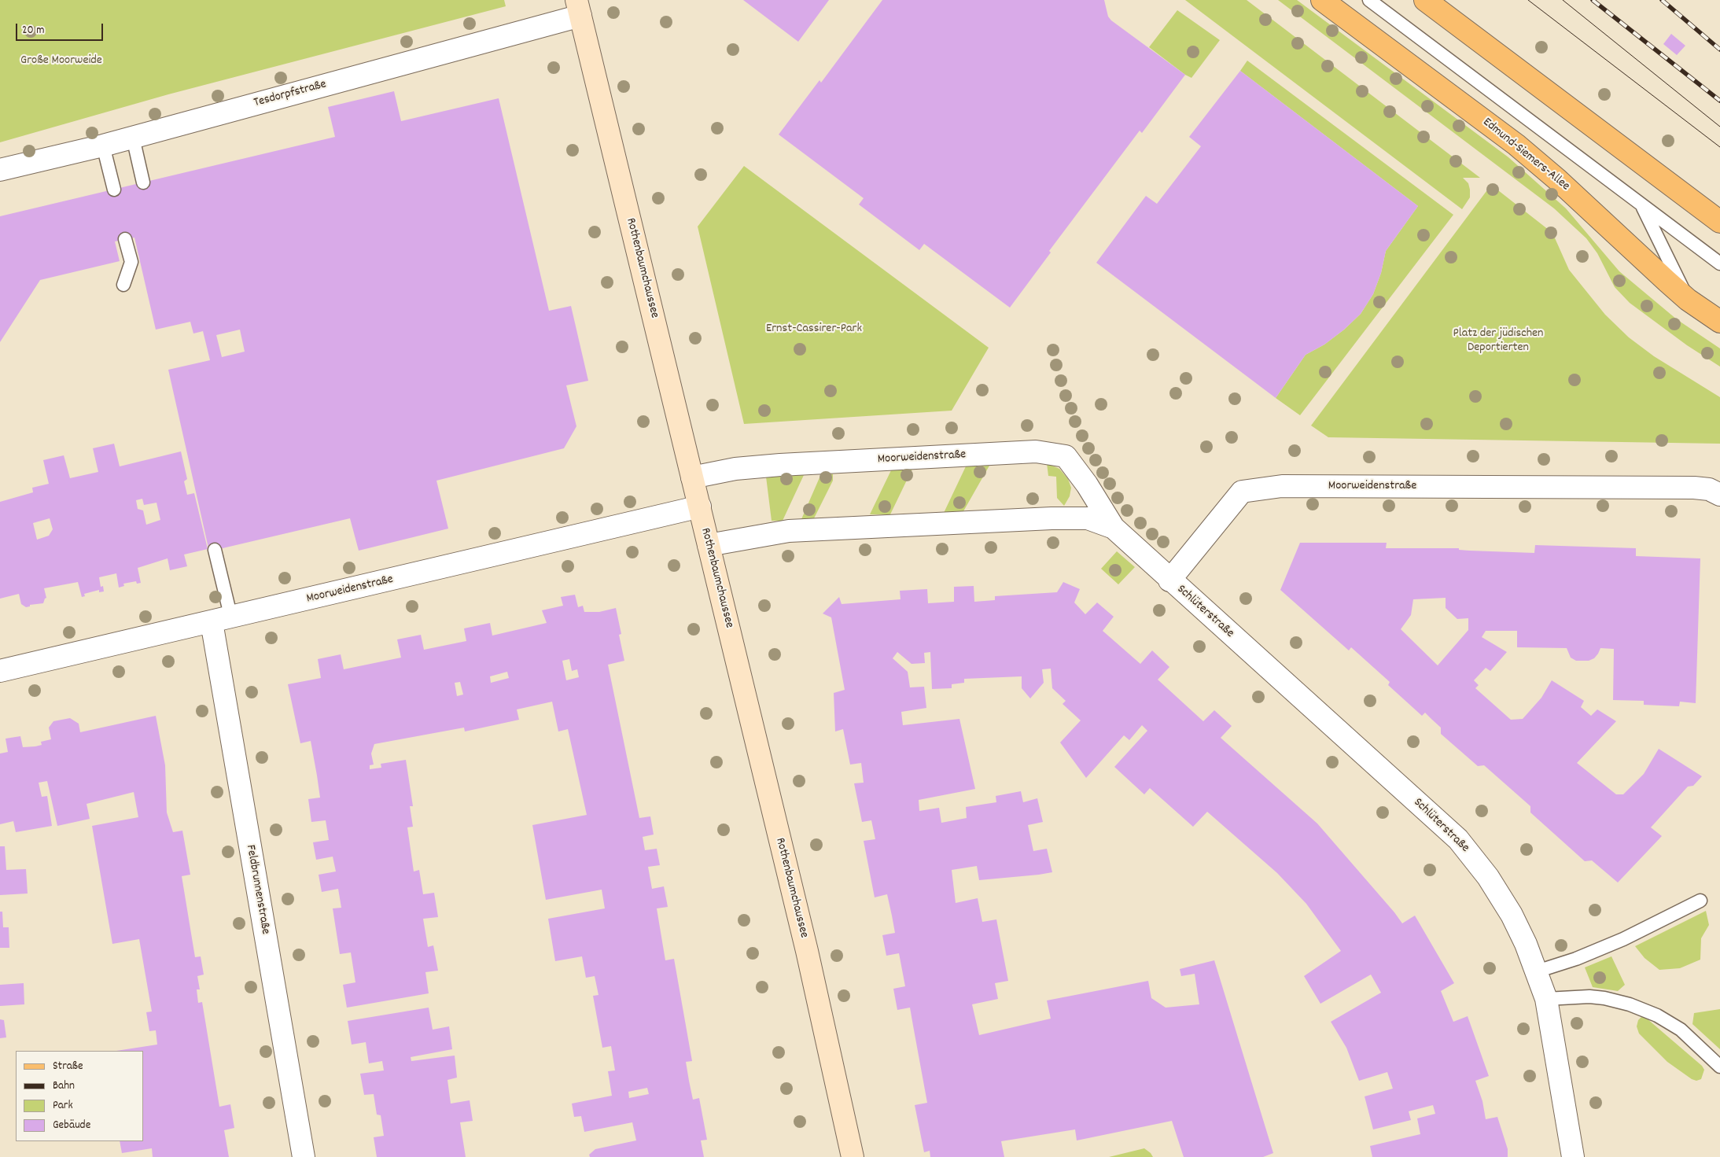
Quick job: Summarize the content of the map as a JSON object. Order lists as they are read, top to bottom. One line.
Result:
{"streets":{"main road":["Edmund-Siemers-Allee","Rothenbaumchaussee"],"street":["Tesdorpfstraße","Moorweidenstraße","Schlüterstraße","Feldbrunnenstraße"]},"crossings":[["Tesdorpfstraße","Rothenbaumchaussee"],["Rothenbaumchaussee","Moorweidenstraße"],["Moorweidenstraße","Schlüterstraße"],["Moorweidenstraße","Feldbrunnenstraße"]],"parks":["Große Moorweide","Ernst-Cassirer-Park","Platz der jüdischen Deportierten"],"legend":["Straße","Bahn","Park","Gebäude"],"scale_bar":"20 m"}
